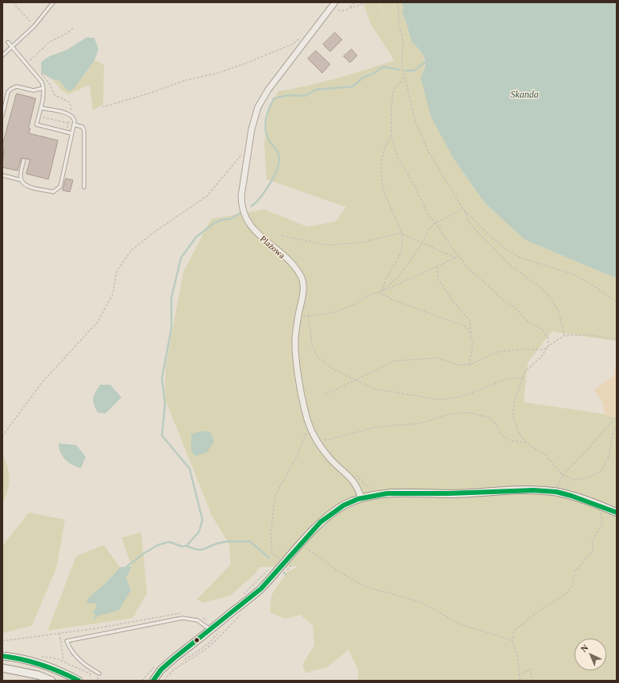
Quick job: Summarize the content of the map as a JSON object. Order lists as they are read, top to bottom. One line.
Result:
{"streets":{"street":["Plażowa"]},"water":["Skanda"],"north":"top left"}
